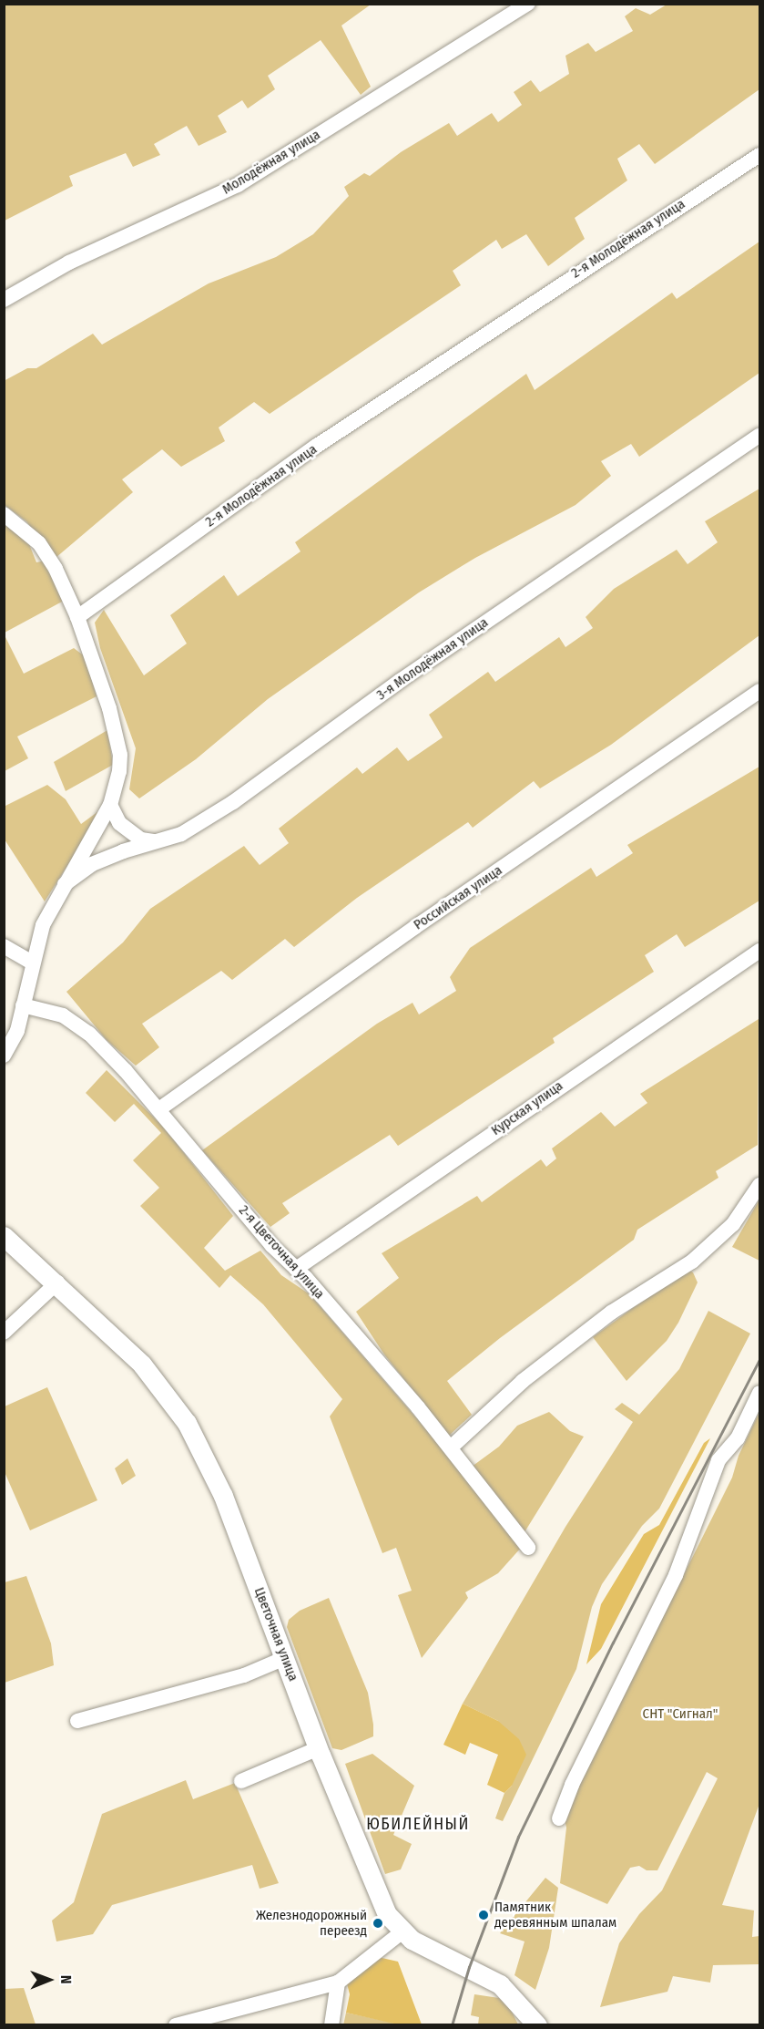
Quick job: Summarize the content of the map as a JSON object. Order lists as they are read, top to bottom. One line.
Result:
{"streets":{"main road":["Цветочная улица"],"street":["Молодёжная улица","2-я Молодёжная улица","3-я Молодёжная улица","Российская улица","Курская улица","2-я Цветочная улица"]},"crossings":[["Российская улица","2-я Цветочная улица"],["Курская улица","2-я Цветочная улица"]],"districts":["ЮБИЛЕЙНЫЙ"],"parks":["СНТ \"Сигнал\""],"places":["Памятник деревянным шпалам","Железнодорожный переезд"],"north":"right"}
